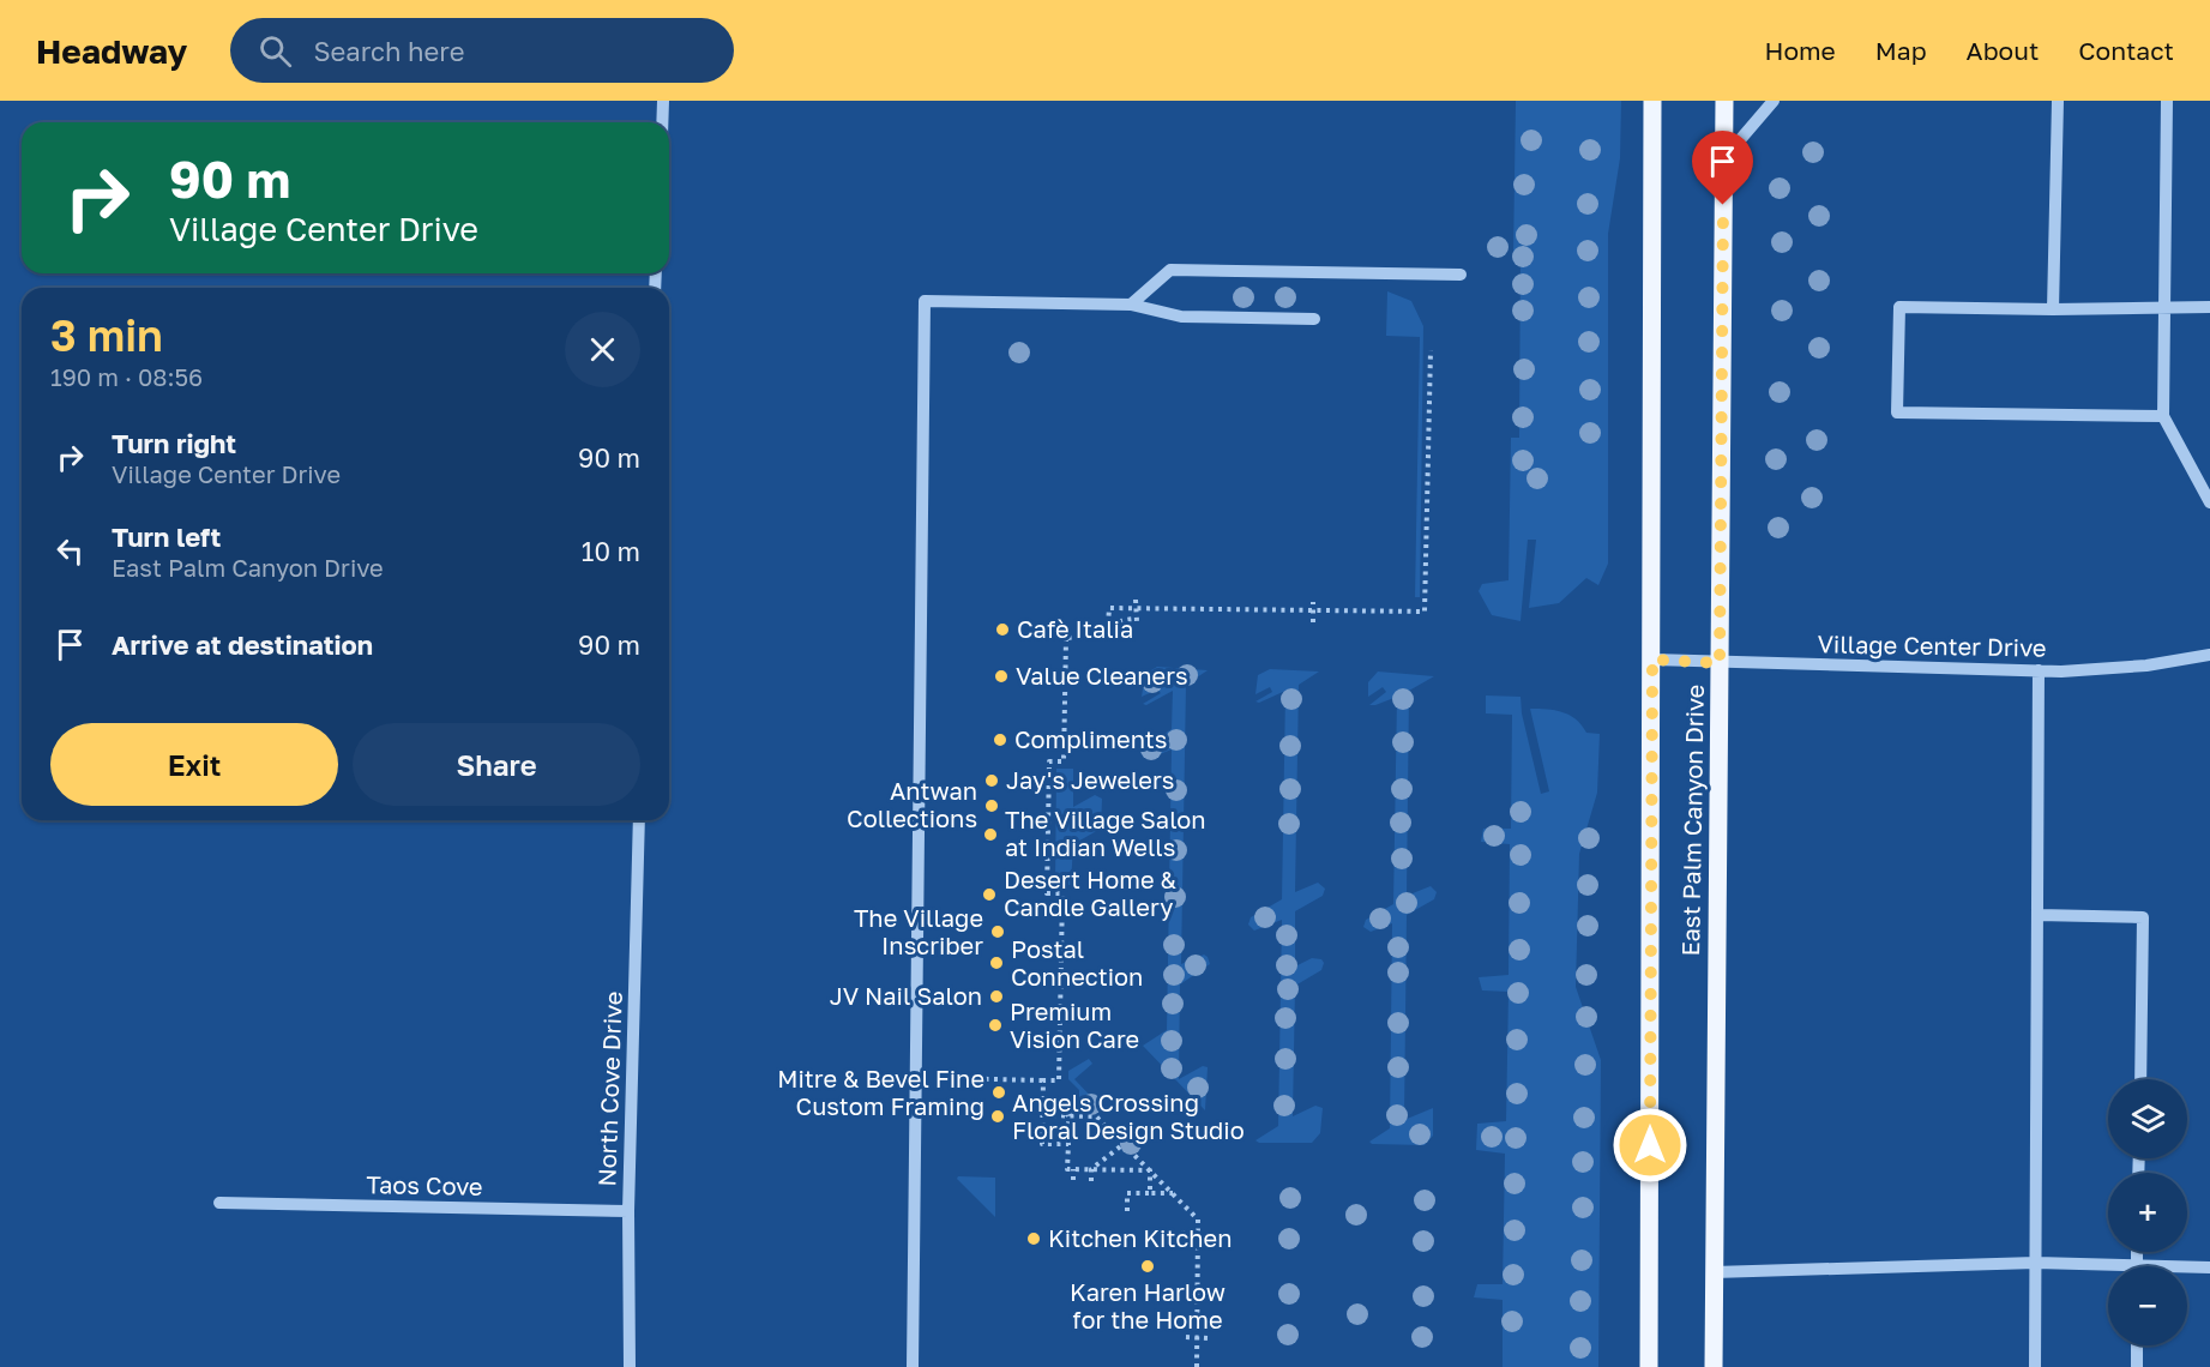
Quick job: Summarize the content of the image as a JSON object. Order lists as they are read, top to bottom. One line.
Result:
{"streets":{"main road":["East Palm Canyon Drive"],"street":["Village Center Drive","North Cove Drive","Taos Cove"]},"crossings":[["Village Center Drive","East Palm Canyon Drive"],["North Cove Drive","Taos Cove"]],"places":["Cafè Italia","Value Cleaners","Compliments","Jay's Jewelers","Antwan Collections","The Village Salon at Indian Wells","Desert Home & Candle Gallery","The Village Inscriber","Postal Connection","JV Nail Salon","Premium Vision Care","Mitre & Bevel Fine Custom Framing","Angels Crossing Floral Design Studio","Kitchen Kitchen","Karen Harlow for the Home"],"page":{"header":"Headway","search":"Search here","nav":["Home","Map","About","Contact"],"turn":["90 m","Village Center Drive"],"heading":["3 min","190 m · 08:56"],"list":[{"name":"Turn right","note":"Village Center Drive","value":"90 m"},{"name":"Turn left","note":"East Palm Canyon Drive","value":"10 m"},{"name":"Arrive at destination","value":"90 m"}],"buttons":["Exit","Share"],"map_buttons":["+","−"]}}
